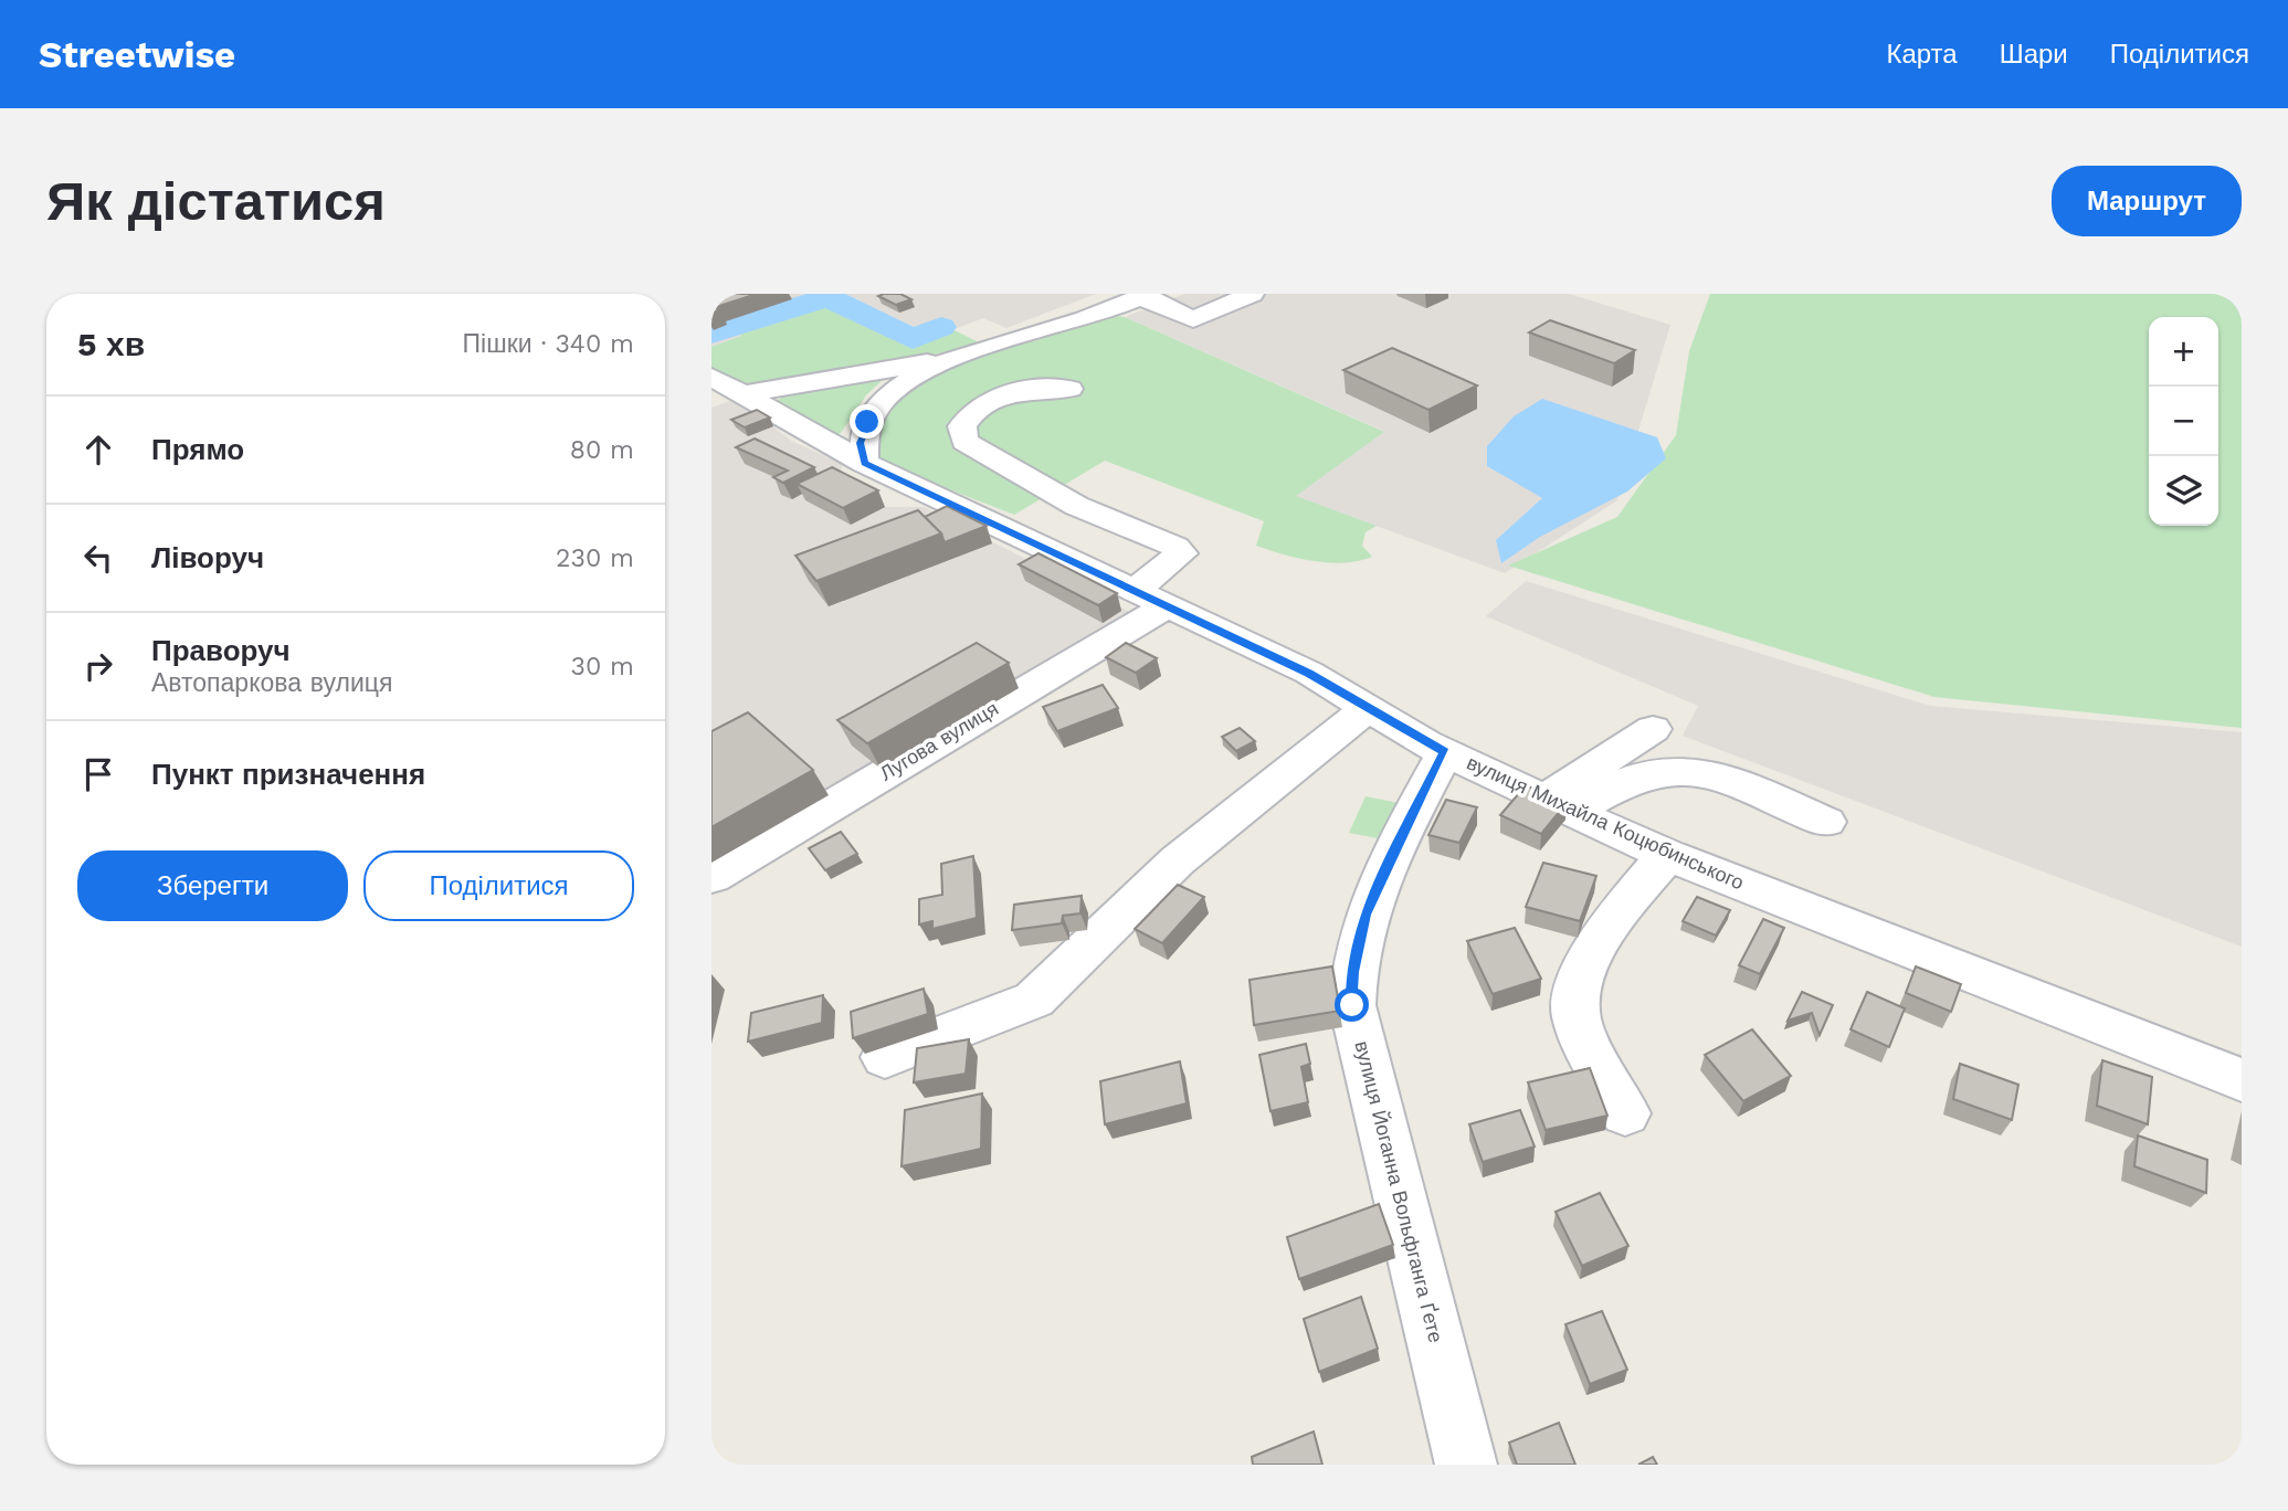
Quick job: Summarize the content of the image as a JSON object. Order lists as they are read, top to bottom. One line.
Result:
{"streets":{"street":["Лугова вулиця","вулиця Михайла Коцюбинського","вулиця Йоганна Вольфганга Ґете"]},"crossings":[["Лугова вулиця","вулиця Михайла Коцюбинського"],["вулиця Михайла Коцюбинського","вулиця Йоганна Вольфганга Ґете"]],"page":{"header":"Streetwise","nav":["Карта","Шари","Поділитися"],"buttons":["Маршрут",["Зберегти","Поділитися"]],"title":"Як дістатися","heading":["5 хв","Пішки · 340 m"],"map_buttons":["+","−"],"list":[["Прямо","80 m"],["Ліворуч","230 m"],["Праворуч","Автопаркова вулиця","30 m"],"Пункт призначення"]}}
